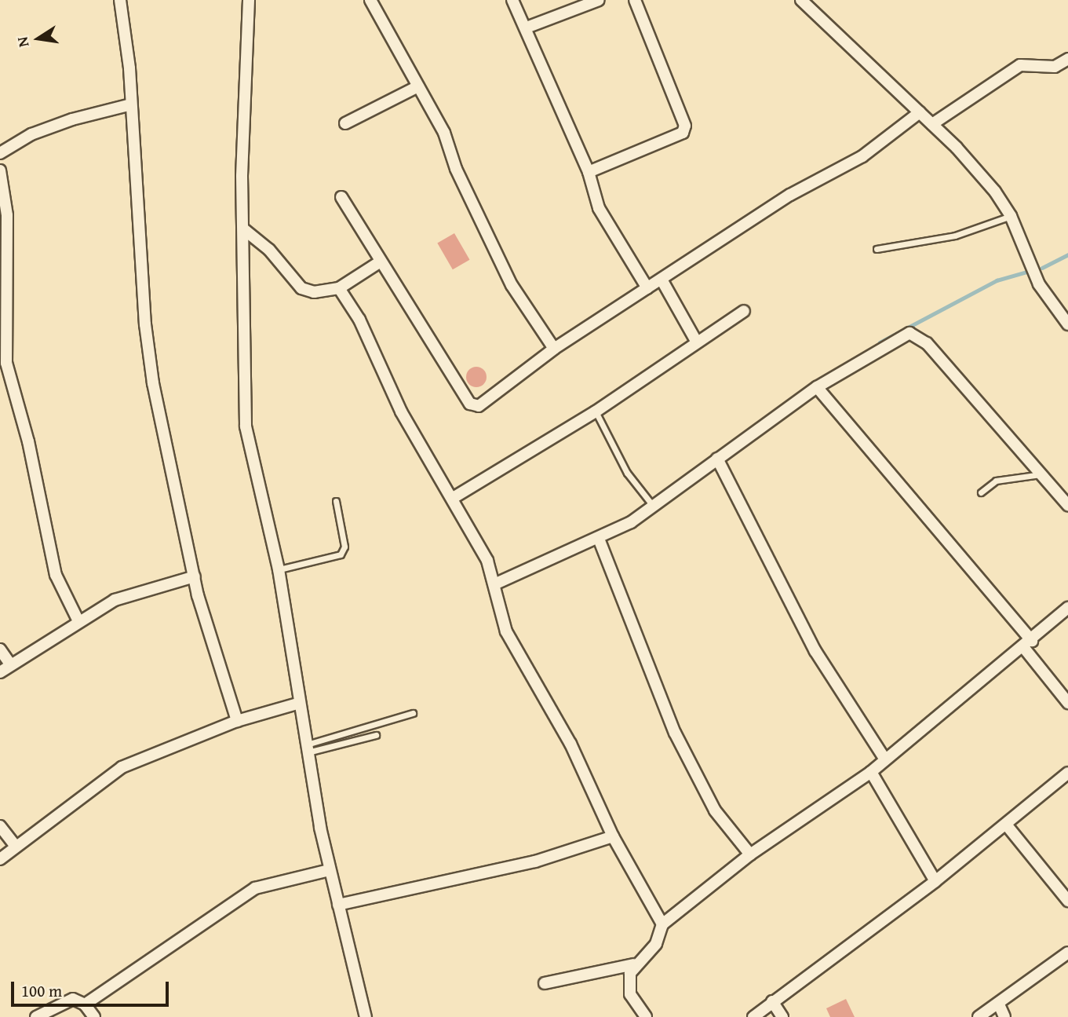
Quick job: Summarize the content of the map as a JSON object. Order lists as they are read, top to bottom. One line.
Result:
{"scale_bar":"100 m","north":"left"}
